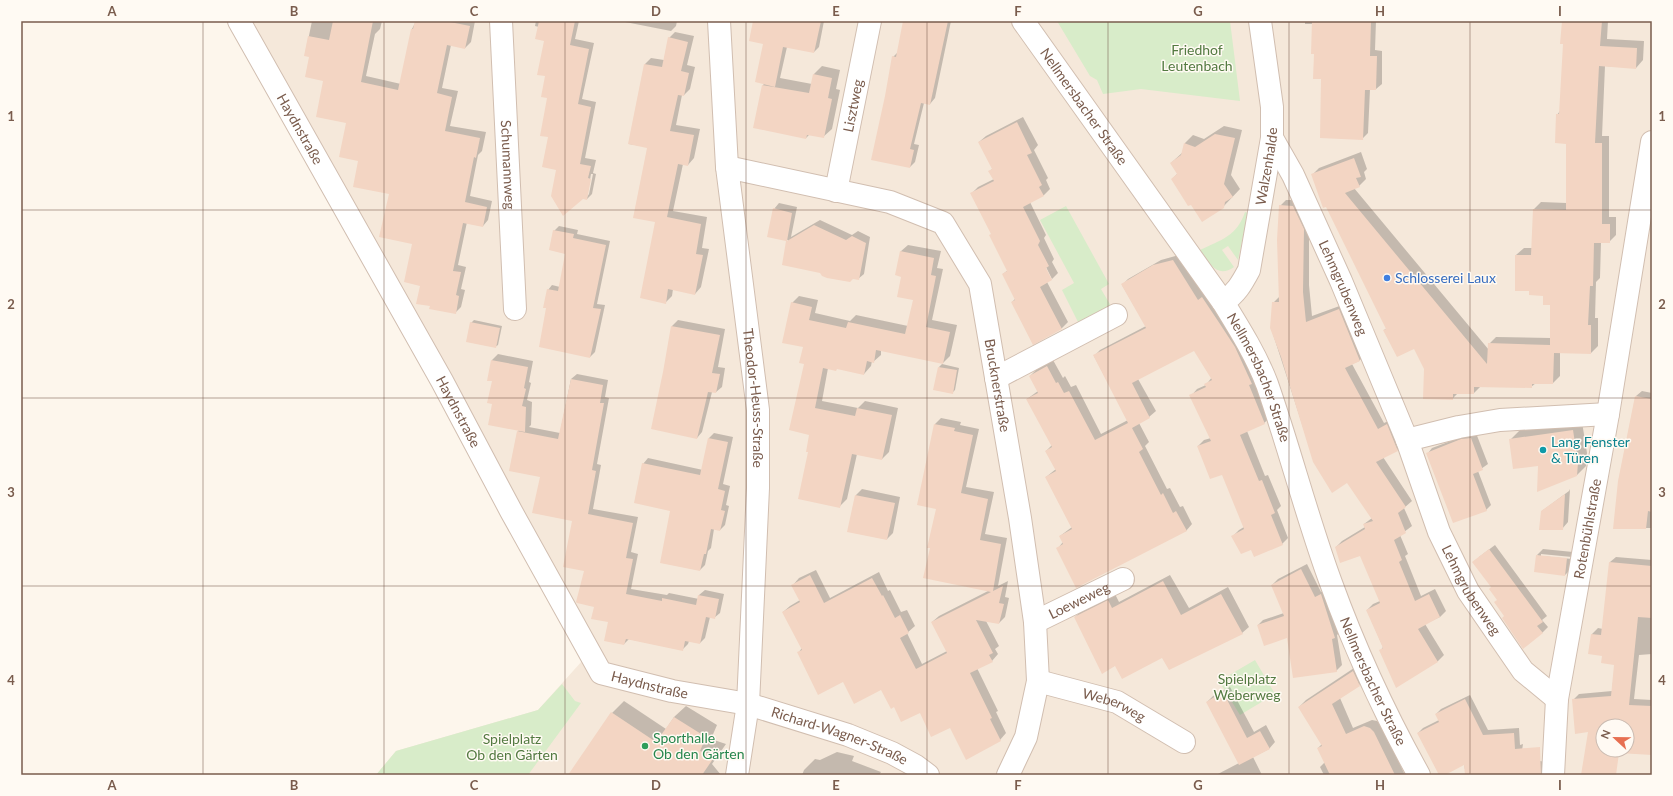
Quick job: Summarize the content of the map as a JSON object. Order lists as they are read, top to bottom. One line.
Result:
{"streets":{"street":["Lisztweg","Nellmersbacher Straße","Haydnstraße","Schumannweg","Walzenhalde","Lehmgrubenweg","Brucknerstraße","Theodor-Heuss-Straße","Rotenbühlstraße","Loeweweg","Weberweg","Richard-Wagner-Straße"]},"crossings":[["Lisztweg","Brucknerstraße"],["Nellmersbacher Straße","Walzenhalde"],["Haydnstraße","Theodor-Heuss-Straße"],["Haydnstraße","Richard-Wagner-Straße"],["Walzenhalde","Lehmgrubenweg"],["Lehmgrubenweg","Rotenbühlstraße"],["Brucknerstraße","Theodor-Heuss-Straße"],["Brucknerstraße","Loeweweg"],["Brucknerstraße","Weberweg"],["Theodor-Heuss-Straße","Richard-Wagner-Straße"]],"parks":["Friedhof Leutenbach","Spielplatz Weberweg","Spielplatz Ob den Gärten"],"places":["Schlosserei Laux","Lang Fenster & Türen","Sporthalle Ob den Gärten"],"north":"left","grid":{"columns":["A","B","C","D","E","F","G","H","I"],"rows":["1","2","3","4"]}}
